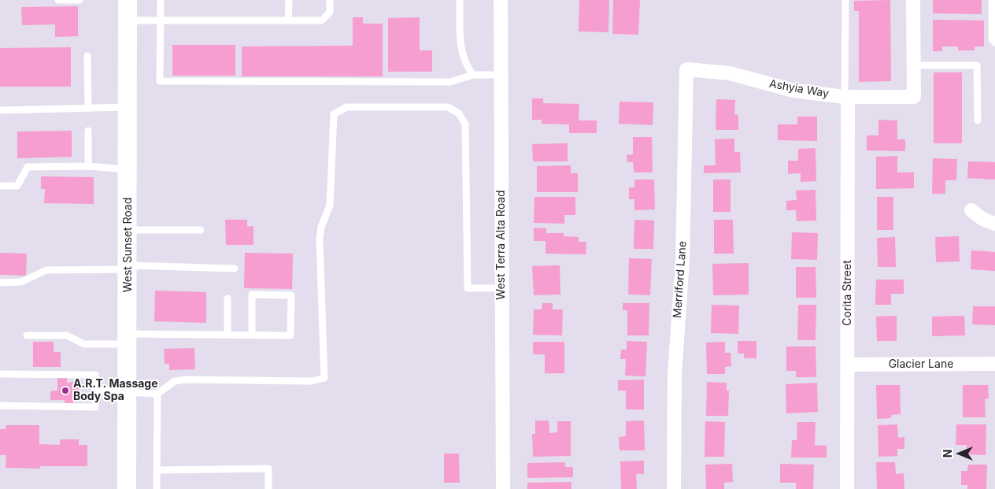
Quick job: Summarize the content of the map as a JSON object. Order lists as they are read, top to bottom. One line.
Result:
{"streets":{"main road":["West Sunset Road"],"street":["Ashyia Way","West Terra Alta Road","Merriford Lane","Corita Street","Glacier Lane"]},"crossings":[["Ashyia Way","Merriford Lane"],["Ashyia Way","Corita Street"],["Corita Street","Glacier Lane"]],"places":["A.R.T. Massage Body Spa"],"north":"left"}
